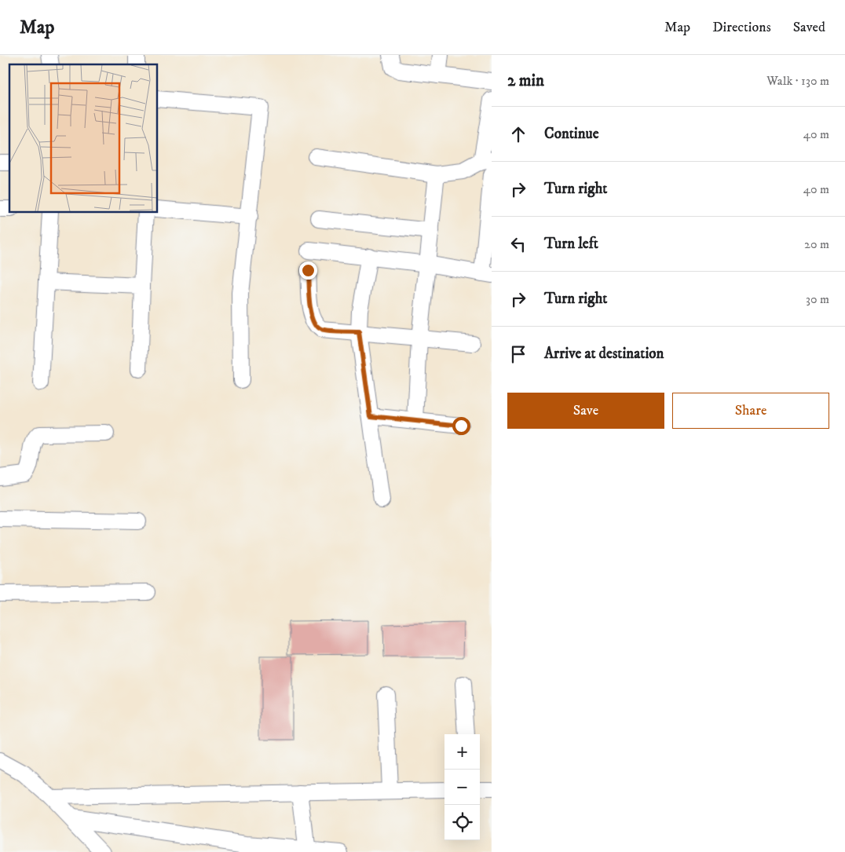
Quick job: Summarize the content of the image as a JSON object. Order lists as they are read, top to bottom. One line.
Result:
{"page":{"header":"Map","nav":["Map","Directions","Saved"],"heading":["2 min","Walk · 130 m"],"list":[["Continue","40 m"],["Turn right","40 m"],["Turn left","20 m"],["Turn right","30 m"],"Arrive at destination"],"buttons":["Save","Share"],"map_buttons":["+","−"]}}
